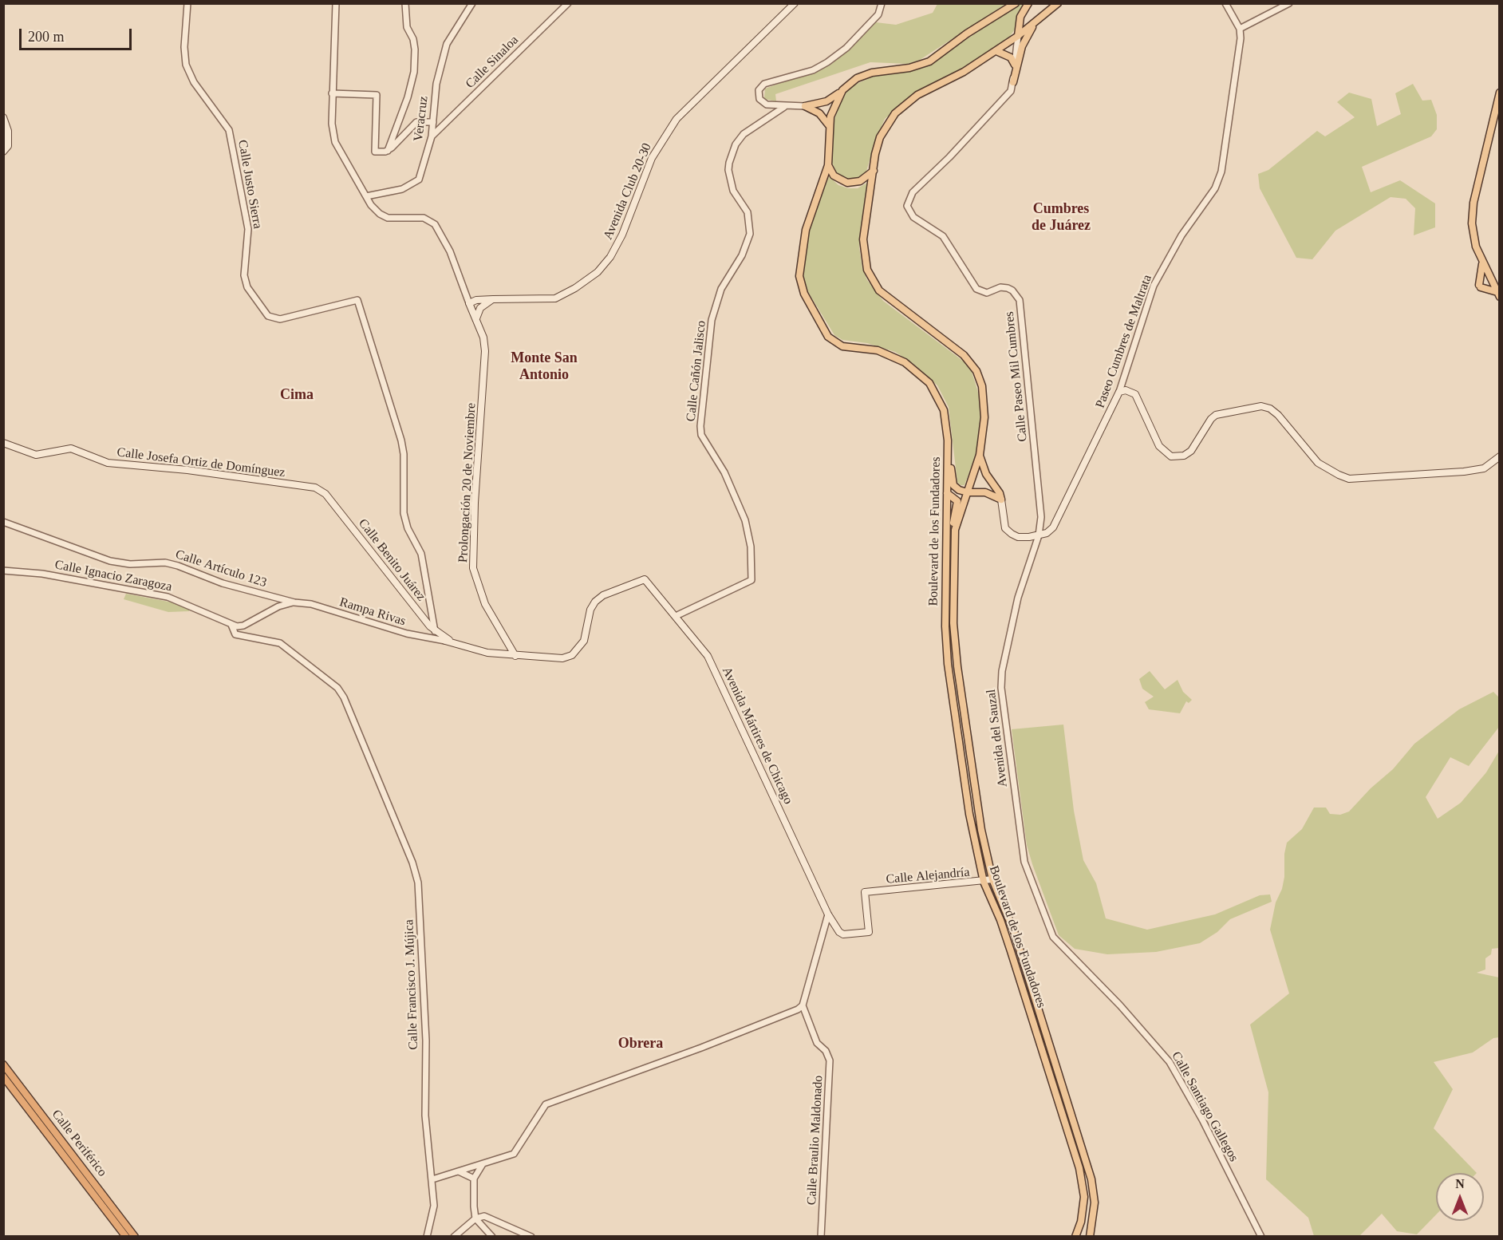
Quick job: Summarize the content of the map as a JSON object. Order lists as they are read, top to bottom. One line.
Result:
{"streets":{"highway":["Calle Periférico"],"main road":["Avenida Club 20-30","Paseo Cumbres de Maltrata","Calle Josefa Ortiz de Domínguez","Prolongación 20 de Noviembre","Boulevard de los Fundadores","Calle Benito Juárez","Avenida Mártires de Chicago","Calle Alejandría"],"street":["Calle Sinaloa","Veracruz","Calle Justo Sierra","Calle Cañón Jalisco","Calle Paseo Mil Cumbres","Calle Artículo 123","Calle Ignacio Zaragoza","Rampa Rivas","Avenida del Sauzal","Calle Francisco J. Mújica","Calle Santiago Gallegos","Calle Braulio Maldonado"]},"crossings":[["Calle Sinaloa","Veracruz"],["Calle Justo Sierra","Calle Benito Juárez"],["Paseo Cumbres de Maltrata","Calle Paseo Mil Cumbres"],["Paseo Cumbres de Maltrata","Avenida del Sauzal"],["Calle Cañón Jalisco","Avenida Mártires de Chicago"],["Calle Paseo Mil Cumbres","Boulevard de los Fundadores"],["Calle Paseo Mil Cumbres","Avenida del Sauzal"],["Calle Josefa Ortiz de Domínguez","Calle Benito Juárez"],["Prolongación 20 de Noviembre","Calle Benito Juárez"],["Boulevard de los Fundadores","Calle Alejandría"],["Calle Benito Juárez","Rampa Rivas"],["Calle Benito Juárez","Avenida Mártires de Chicago"],["Calle Artículo 123","Rampa Rivas"],["Calle Ignacio Zaragoza","Calle Francisco J. Mújica"],["Avenida Mártires de Chicago","Calle Alejandría"],["Avenida del Sauzal","Calle Santiago Gallegos"]],"districts":["Cumbres de Juárez","Monte San Antonio","Cima","Obrera"],"scale_bar":"200 m","north":"top"}
